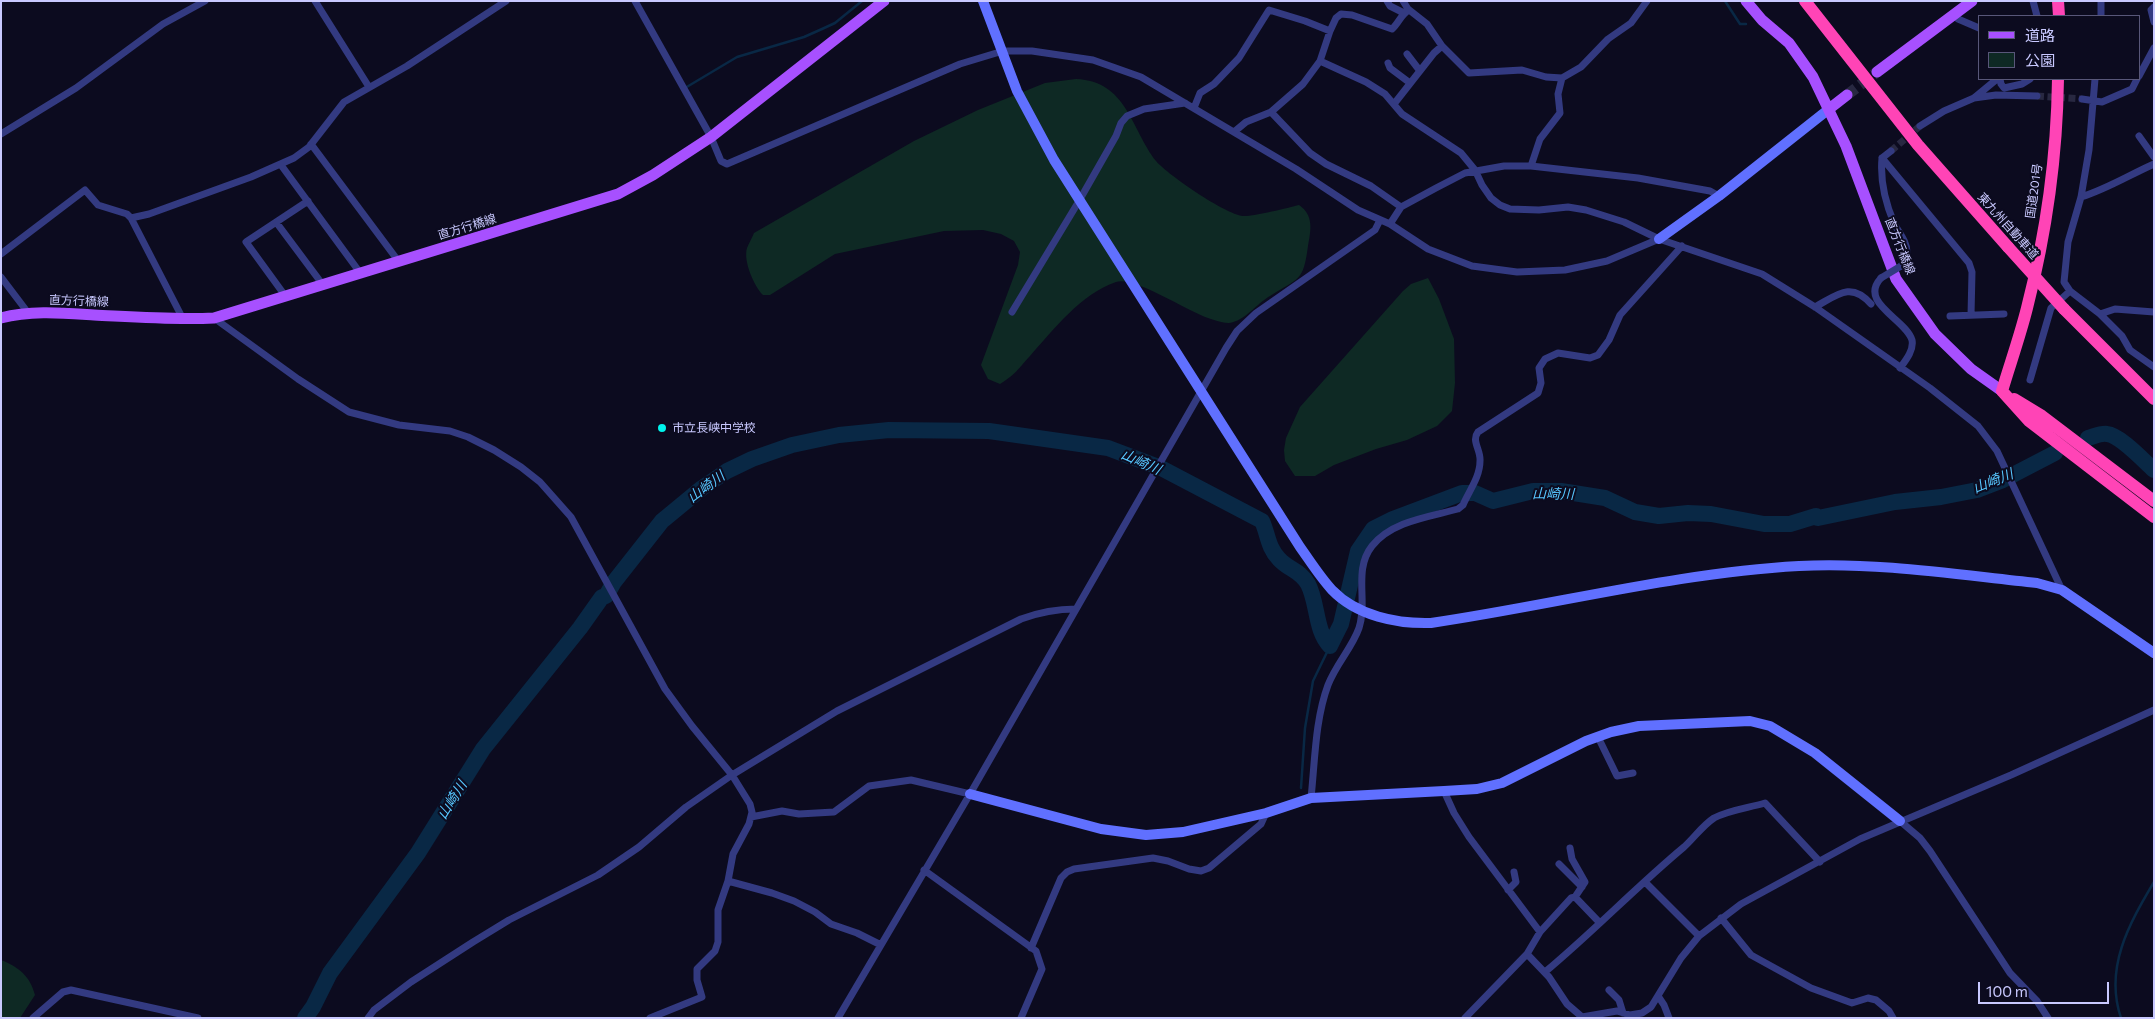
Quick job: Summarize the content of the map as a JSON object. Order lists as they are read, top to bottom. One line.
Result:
{"streets":{"highway":["国道201号","東九州自動車道"],"main road":["直方行橋線"]},"crossings":[["国道201号","直方行橋線"]],"water":["山崎川"],"places":["市立長峡中学校"],"legend":["道路","公園"],"scale_bar":"100 m"}
